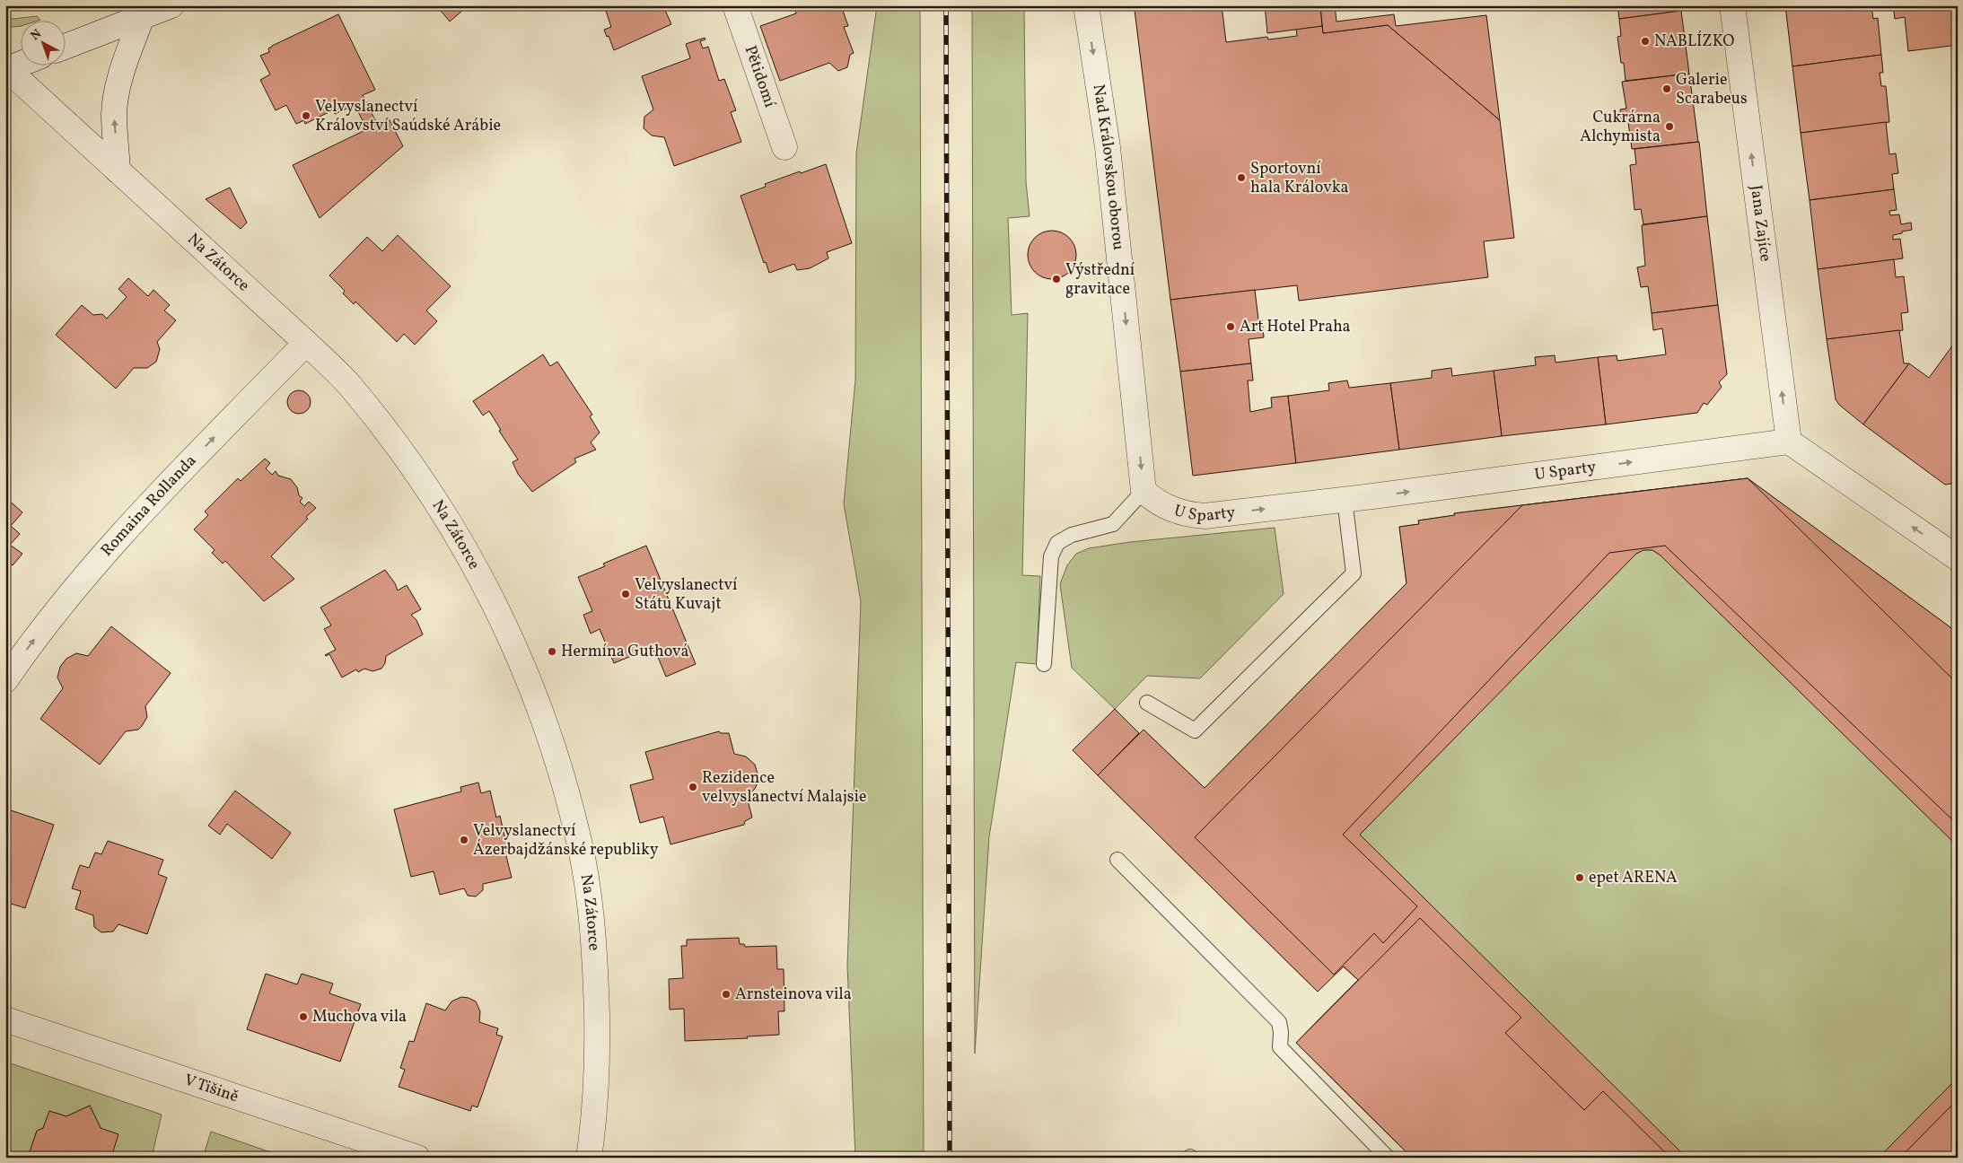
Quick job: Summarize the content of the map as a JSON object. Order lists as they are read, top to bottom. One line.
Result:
{"streets":{"street":["Pětidomí","Nad Královskou oborou","Jana Zajíce","Na Zátorce","U Sparty","Romaina Rollanda","V Tišině"]},"crossings":[["Nad Královskou oborou","U Sparty"],["Jana Zajíce","U Sparty"],["Na Zátorce","Romaina Rollanda"]],"one_way":["Nad Královskou oborou","Jana Zajíce","U Sparty","Romaina Rollanda"],"places":["NABLÍZKO","Galerie Scarabeus","Velvyslanectví Království Saúdské Arábie","Cukrárna Alchymista","Sportovní hala Královka","Výstřední gravitace","Art Hotel Praha","Velvyslanectví Státu Kuvajt","Hermína Guthová","Rezidence velvyslanectví Malajsie","Velvyslanectví Ázerbajdžánské republiky","epet ARENA","Arnsteinova vila","Muchova vila"],"north":"top left"}
